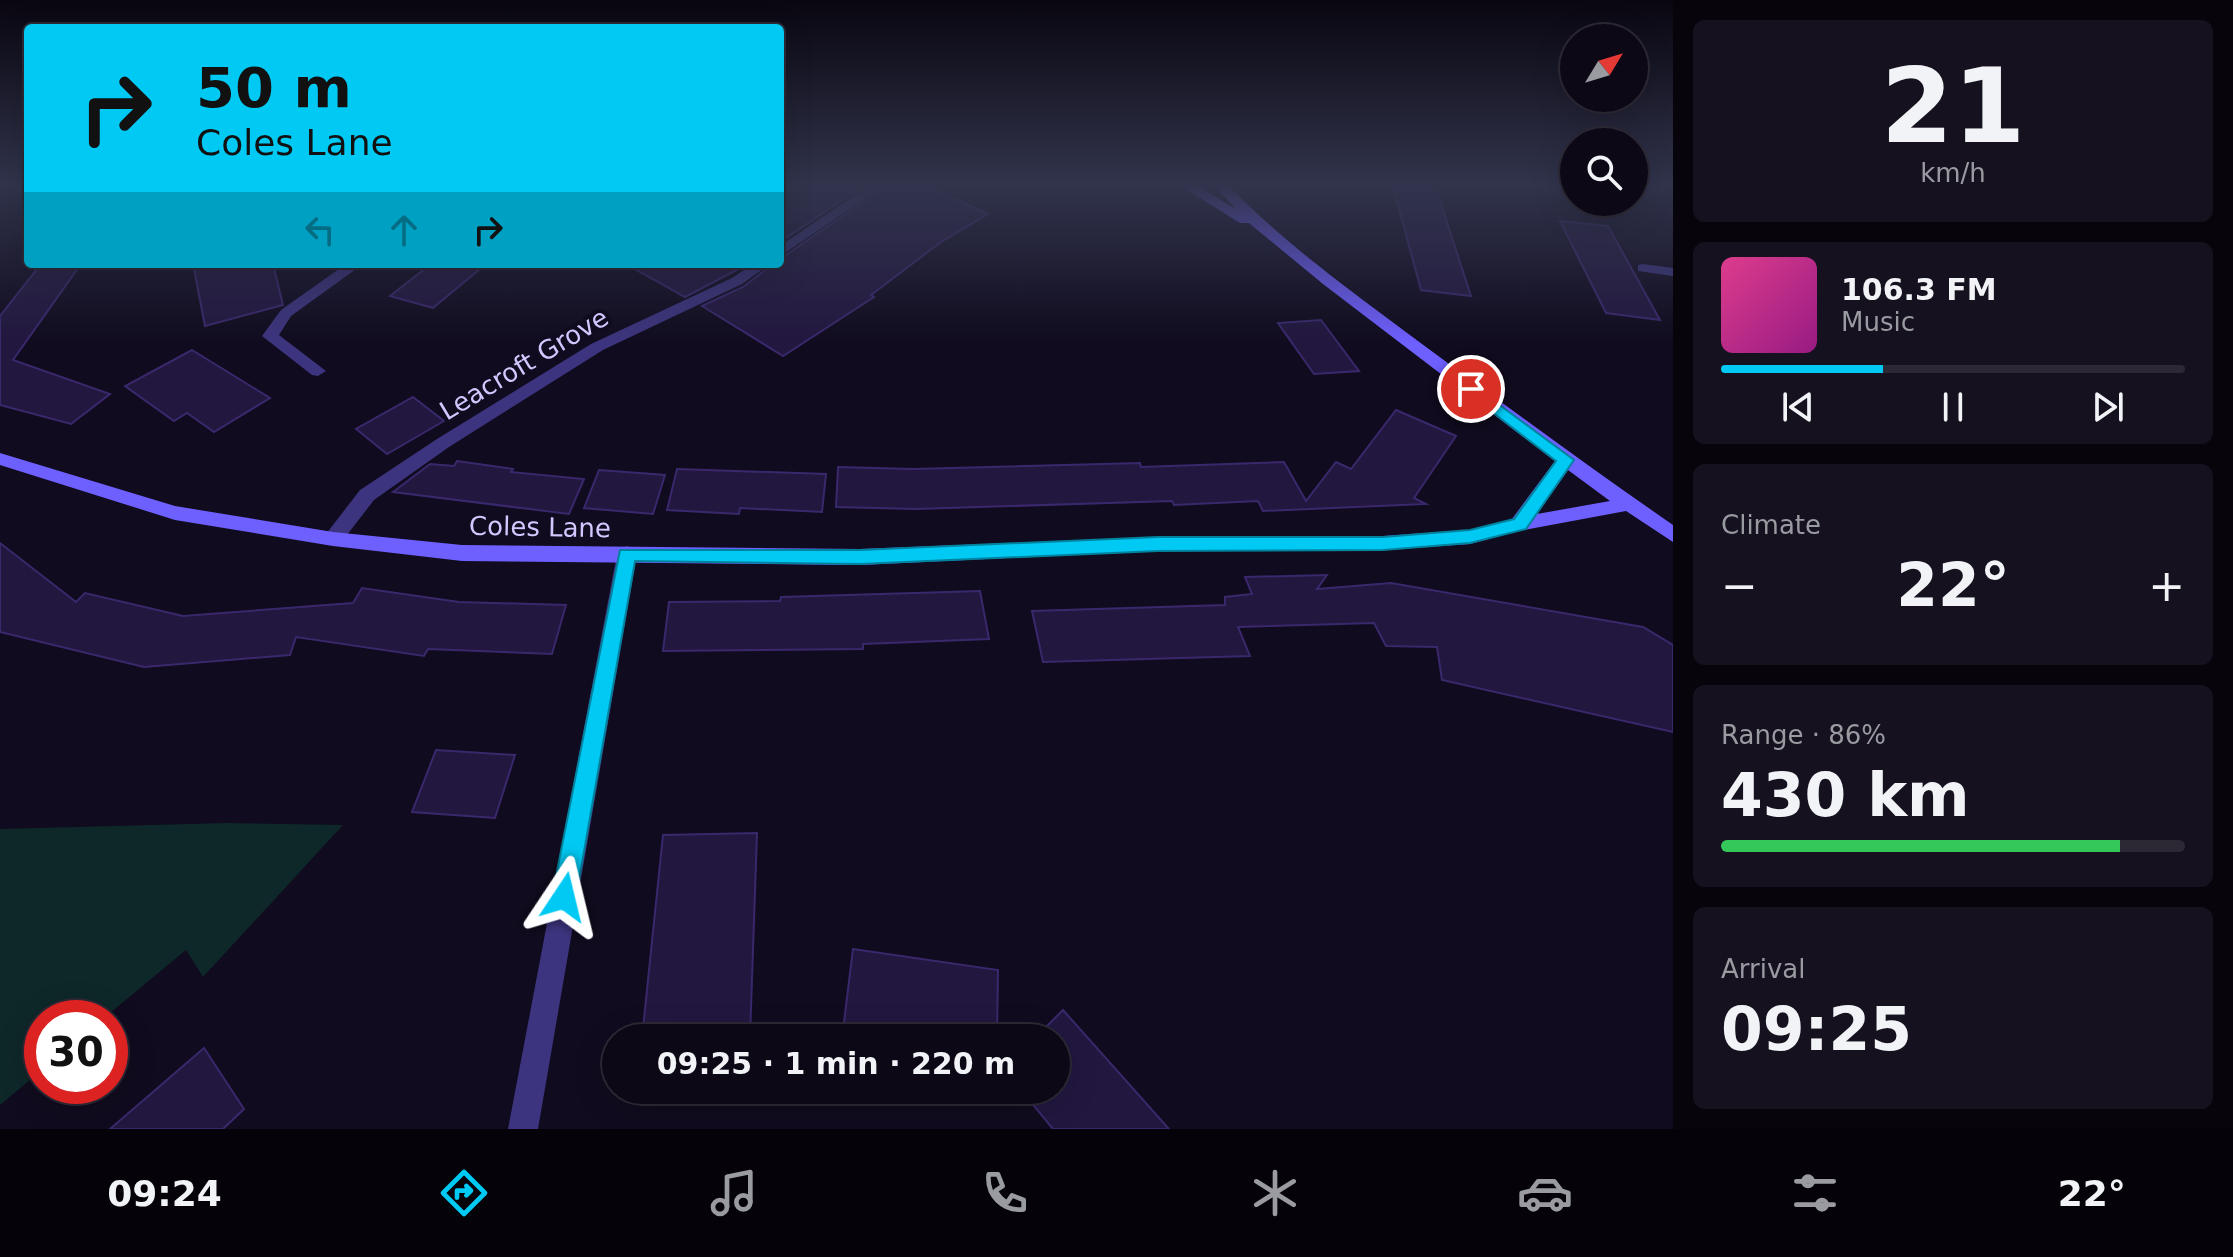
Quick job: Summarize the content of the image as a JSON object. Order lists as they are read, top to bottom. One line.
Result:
{"streets":{"street":["Leacroft Grove","Coles Lane"]},"crossings":[["Leacroft Grove","Coles Lane"]],"north":"top right","page":{"tile":[["21","km/h"],"Climate",["Range · 86%","430 km"],["Arrival","09:25"]],"turn":["50 m","Coles Lane"],"song":["106.3 FM","Music"],"heat":["−","22°","+"],"limit":"30","trip":"09:25 · 1 min · 220 m","tabs":["09:24","22°"]}}
